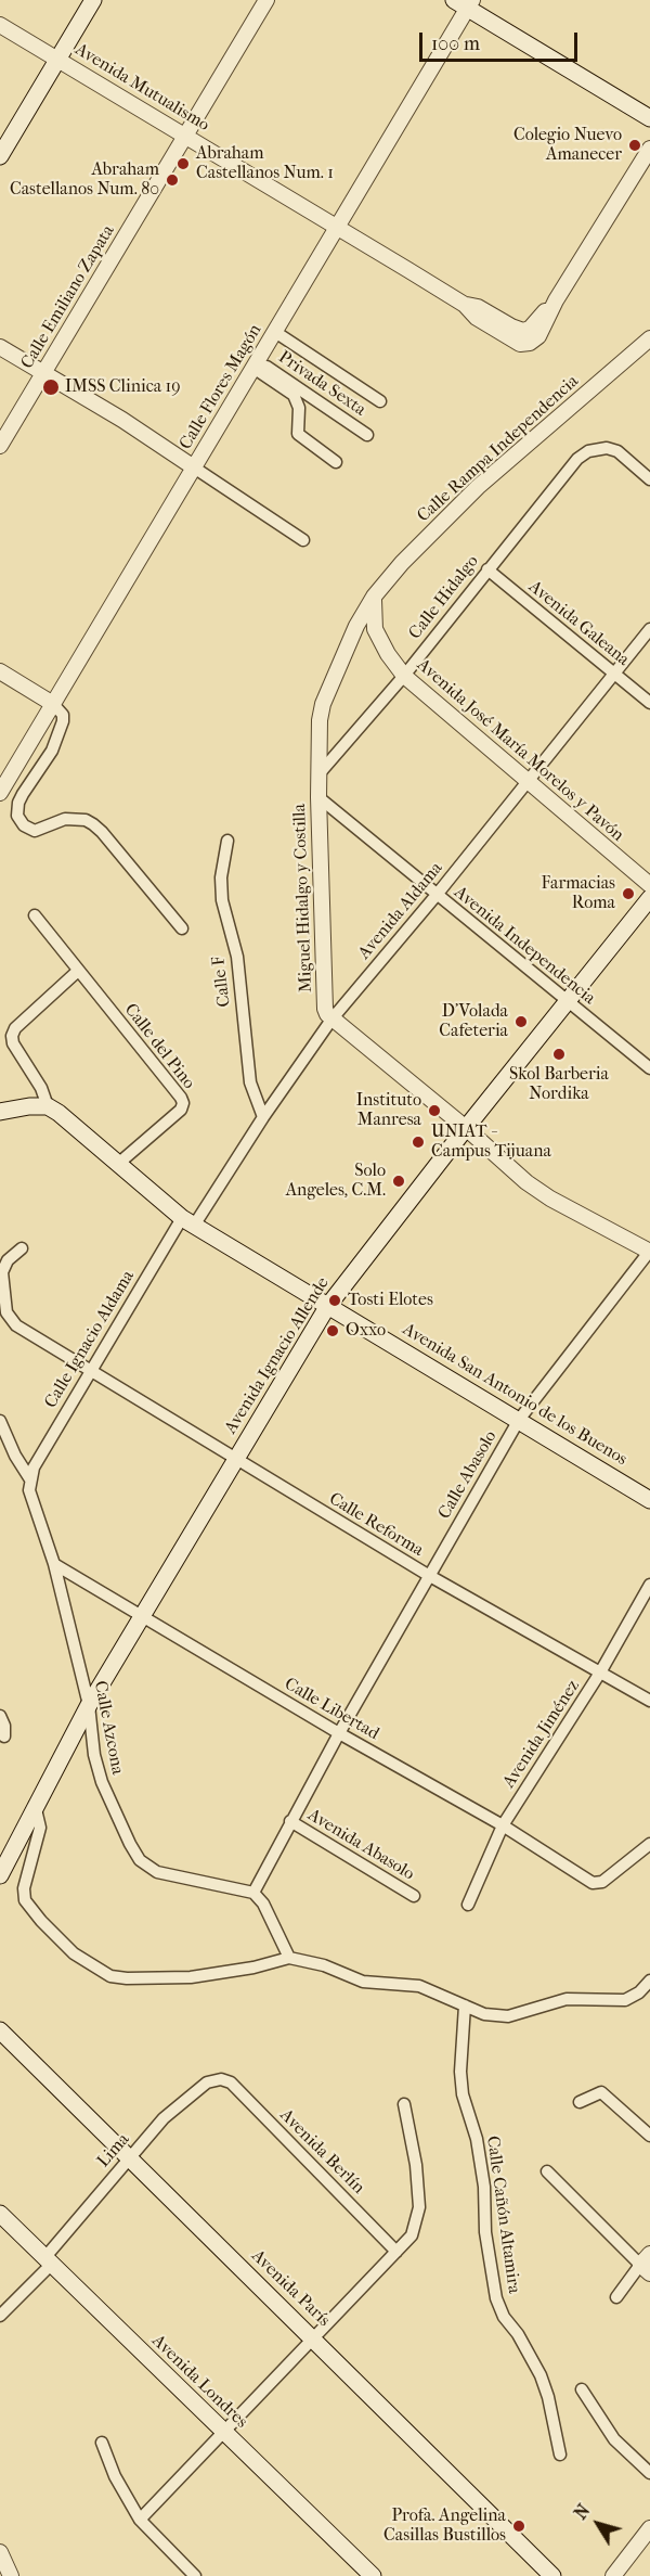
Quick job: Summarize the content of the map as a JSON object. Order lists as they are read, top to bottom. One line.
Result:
{"streets":{"main road":["Avenida Ignacio Allende","Avenida San Antonio de los Buenos","Avenida París","Avenida Londres"],"street":["Avenida Mutualismo","Calle Emiliano Zapata","Privada Sexta","Calle Flores Magón","Calle Rampa Independencia","Calle Hidalgo","Avenida Galeana","Avenida José María Morelos y Pavón","Miguel Hidalgo y Costilla","Avenida Aldama","Avenida Independencia","Calle F","Calle del Pino","Calle Ignacio Aldama","Calle Abasolo","Calle Reforma","Calle Libertad","Calle Azcona","Avenida Jiménez","Avenida Abasolo","Lima","Avenida Berlín","Calle Cañón Altamira"]},"crossings":[["Avenida Mutualismo","Calle Emiliano Zapata"],["Avenida Mutualismo","Calle Flores Magón"],["Privada Sexta","Calle Flores Magón"],["Calle Rampa Independencia","Calle Hidalgo"],["Calle Rampa Independencia","Avenida José María Morelos y Pavón"],["Calle Rampa Independencia","Miguel Hidalgo y Costilla"],["Calle Hidalgo","Avenida Galeana"],["Calle Hidalgo","Avenida José María Morelos y Pavón"],["Calle Hidalgo","Miguel Hidalgo y Costilla"],["Avenida Galeana","Avenida Aldama"],["Avenida José María Morelos y Pavón","Avenida Aldama"],["Miguel Hidalgo y Costilla","Avenida Aldama"],["Miguel Hidalgo y Costilla","Avenida Independencia"],["Avenida Aldama","Avenida Independencia"],["Avenida Aldama","Calle F"],["Avenida Aldama","Calle Ignacio Aldama"],["Avenida Aldama","Avenida San Antonio de los Buenos"],["Avenida Independencia","Avenida Ignacio Allende"],["Calle del Pino","Avenida San Antonio de los Buenos"],["Calle Ignacio Aldama","Avenida San Antonio de los Buenos"],["Calle Ignacio Aldama","Calle Reforma"],["Calle Ignacio Aldama","Calle Azcona"],["Avenida Ignacio Allende","Avenida San Antonio de los Buenos"],["Avenida Ignacio Allende","Calle Reforma"],["Avenida Ignacio Allende","Calle Libertad"],["Avenida Ignacio Allende","Calle Azcona"],["Avenida San Antonio de los Buenos","Calle Abasolo"],["Calle Abasolo","Calle Reforma"],["Calle Abasolo","Calle Libertad"],["Calle Abasolo","Avenida Abasolo"],["Calle Reforma","Avenida Jiménez"],["Calle Libertad","Calle Azcona"],["Calle Libertad","Avenida Jiménez"],["Calle Libertad","Avenida Abasolo"],["Calle Azcona","Avenida Abasolo"],["Lima","Avenida Berlín"],["Lima","Avenida París"],["Lima","Avenida Londres"]],"places":["Colegio Nuevo Amanecer","Abraham Castellanos Num. 1","Abraham Castellanos Num. 80","IMSS Clinica 19","Farmacias Roma","D'Volada Cafeteria","Skol Barberia Nordika","Instituto Manresa","UNIAT - Campus Tijuana","Solo Angeles, C.M.","Tosti Elotes","Oxxo","Profa. Angelina Casillas Bustillos"],"scale_bar":"100 m","north":"top left"}
